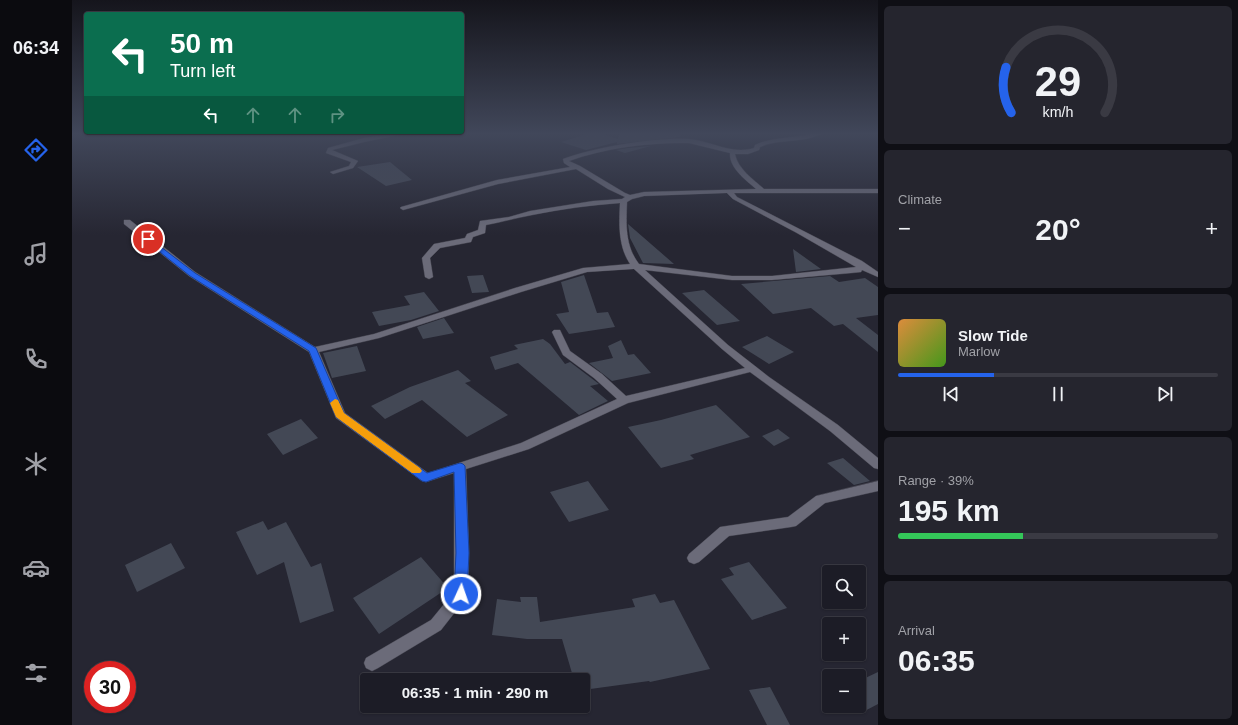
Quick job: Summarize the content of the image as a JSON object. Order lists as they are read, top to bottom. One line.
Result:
{"page":{"tabs":"06:34","turn":["50 m","Turn left"],"tile":["Climate",["Range · 39%","195 km"],["Arrival","06:35"]],"heat":["−","20°","+"],"song":["Slow Tide","Marlow"],"map_buttons":["+","−"],"limit":"30","trip":"06:35 · 1 min · 290 m","gauge":["29","km/h"]}}
